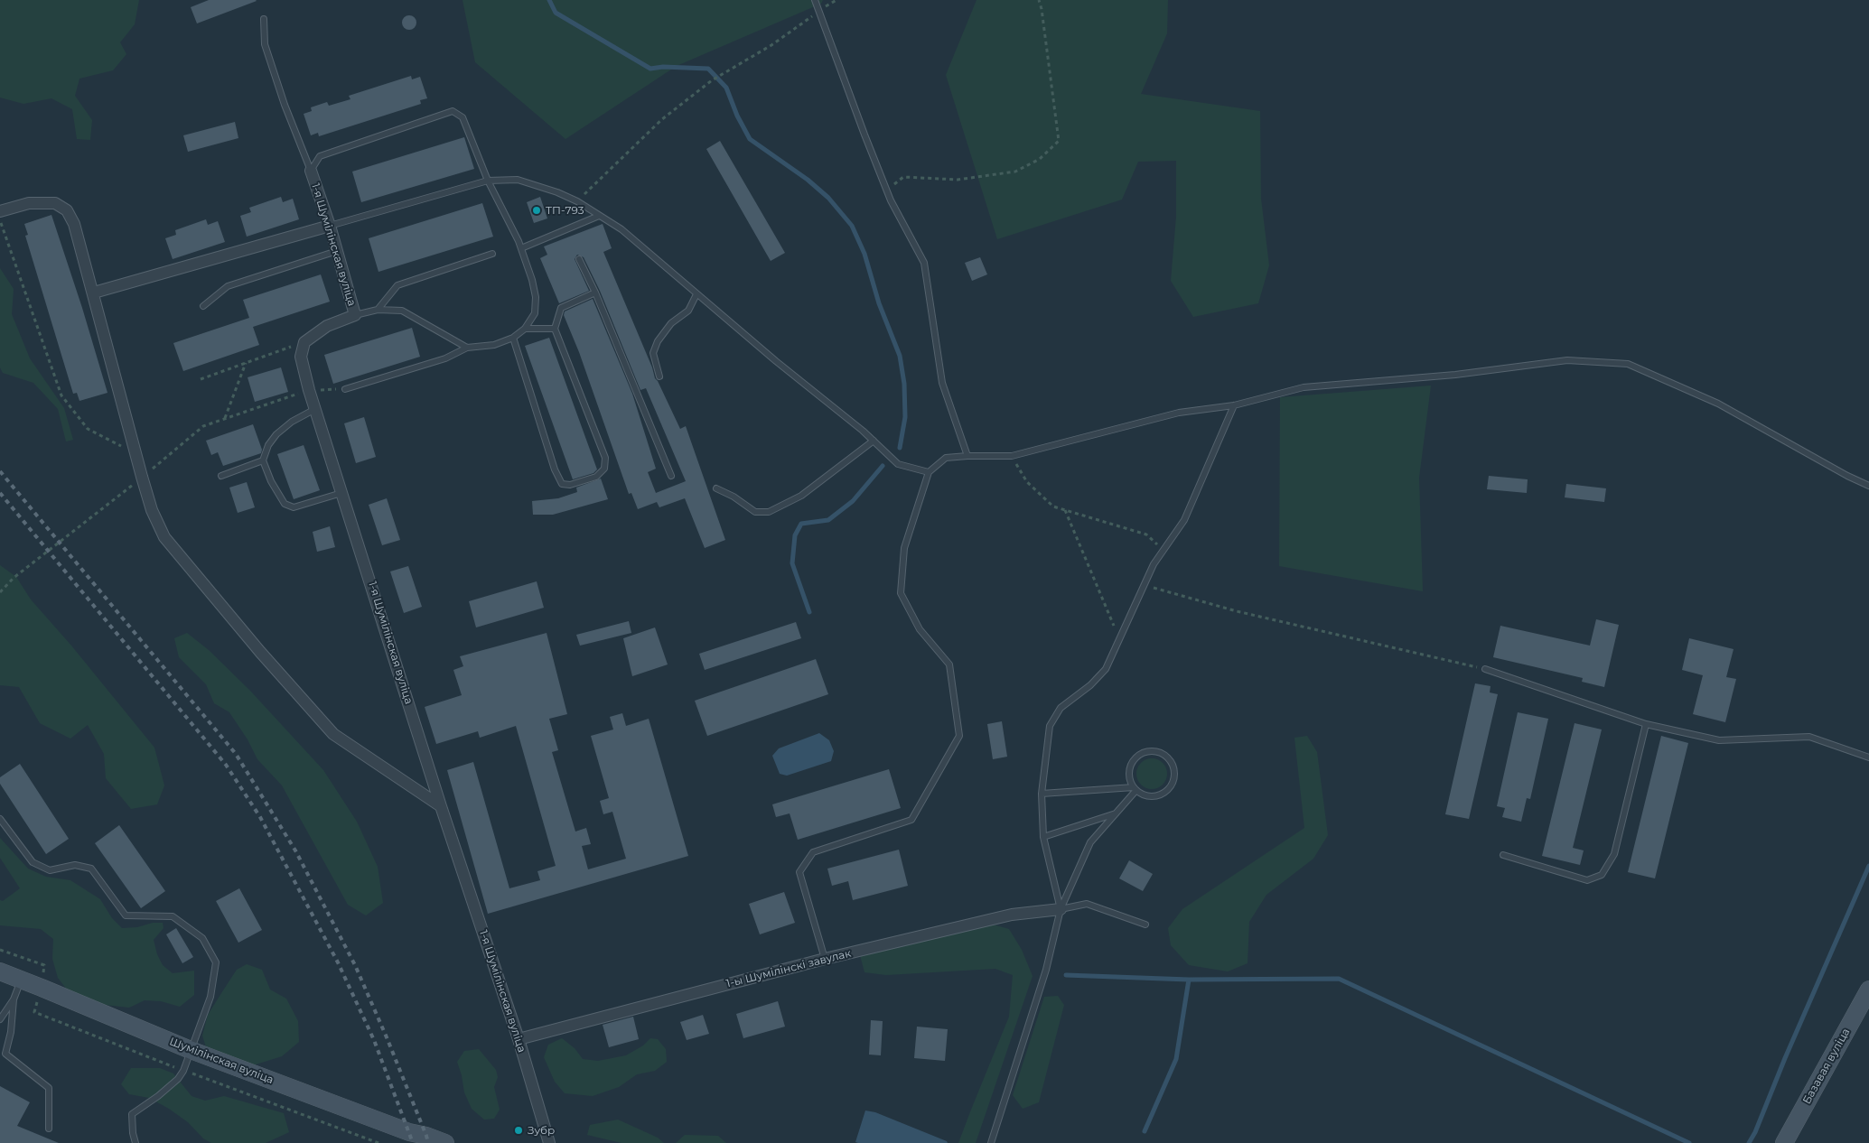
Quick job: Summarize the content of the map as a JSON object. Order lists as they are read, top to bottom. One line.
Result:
{"streets":{"main road":["Шумілінская вуліца","Базавая вуліца"],"street":["1-я Шумілінская вуліца","1-ы Шумілінскі завулак"]},"crossings":[["1-я Шумілінская вуліца","1-ы Шумілінскі завулак"]],"places":["ТП-793","Зубр"]}
